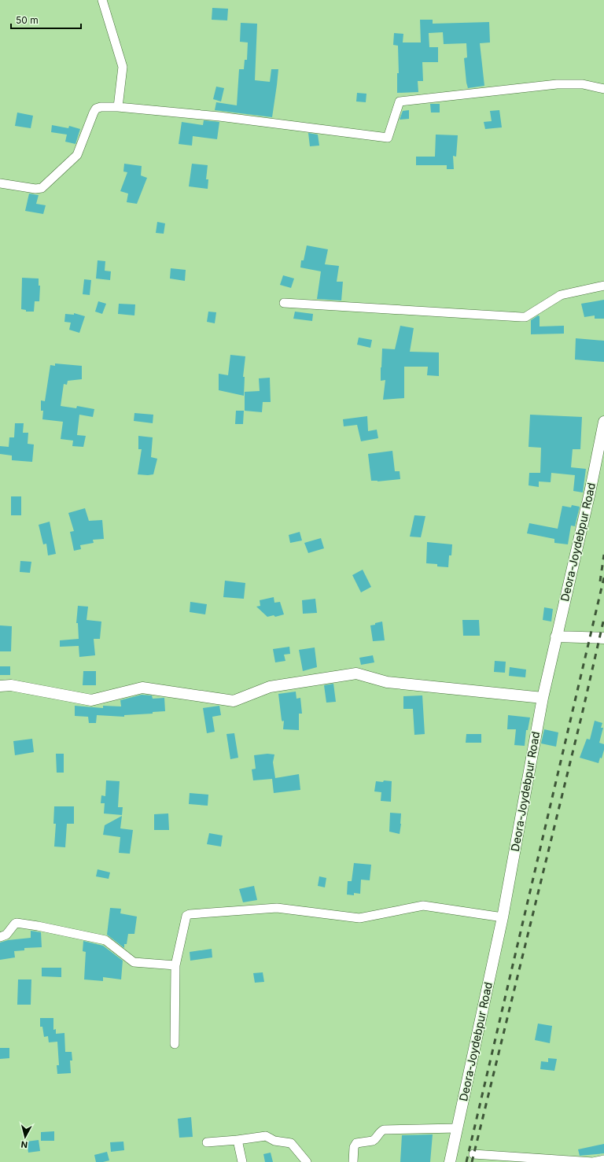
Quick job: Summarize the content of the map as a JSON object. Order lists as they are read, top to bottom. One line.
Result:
{"streets":{"street":["Deora-Joydebpur Road"]},"scale_bar":"50 m","north":"bottom"}
